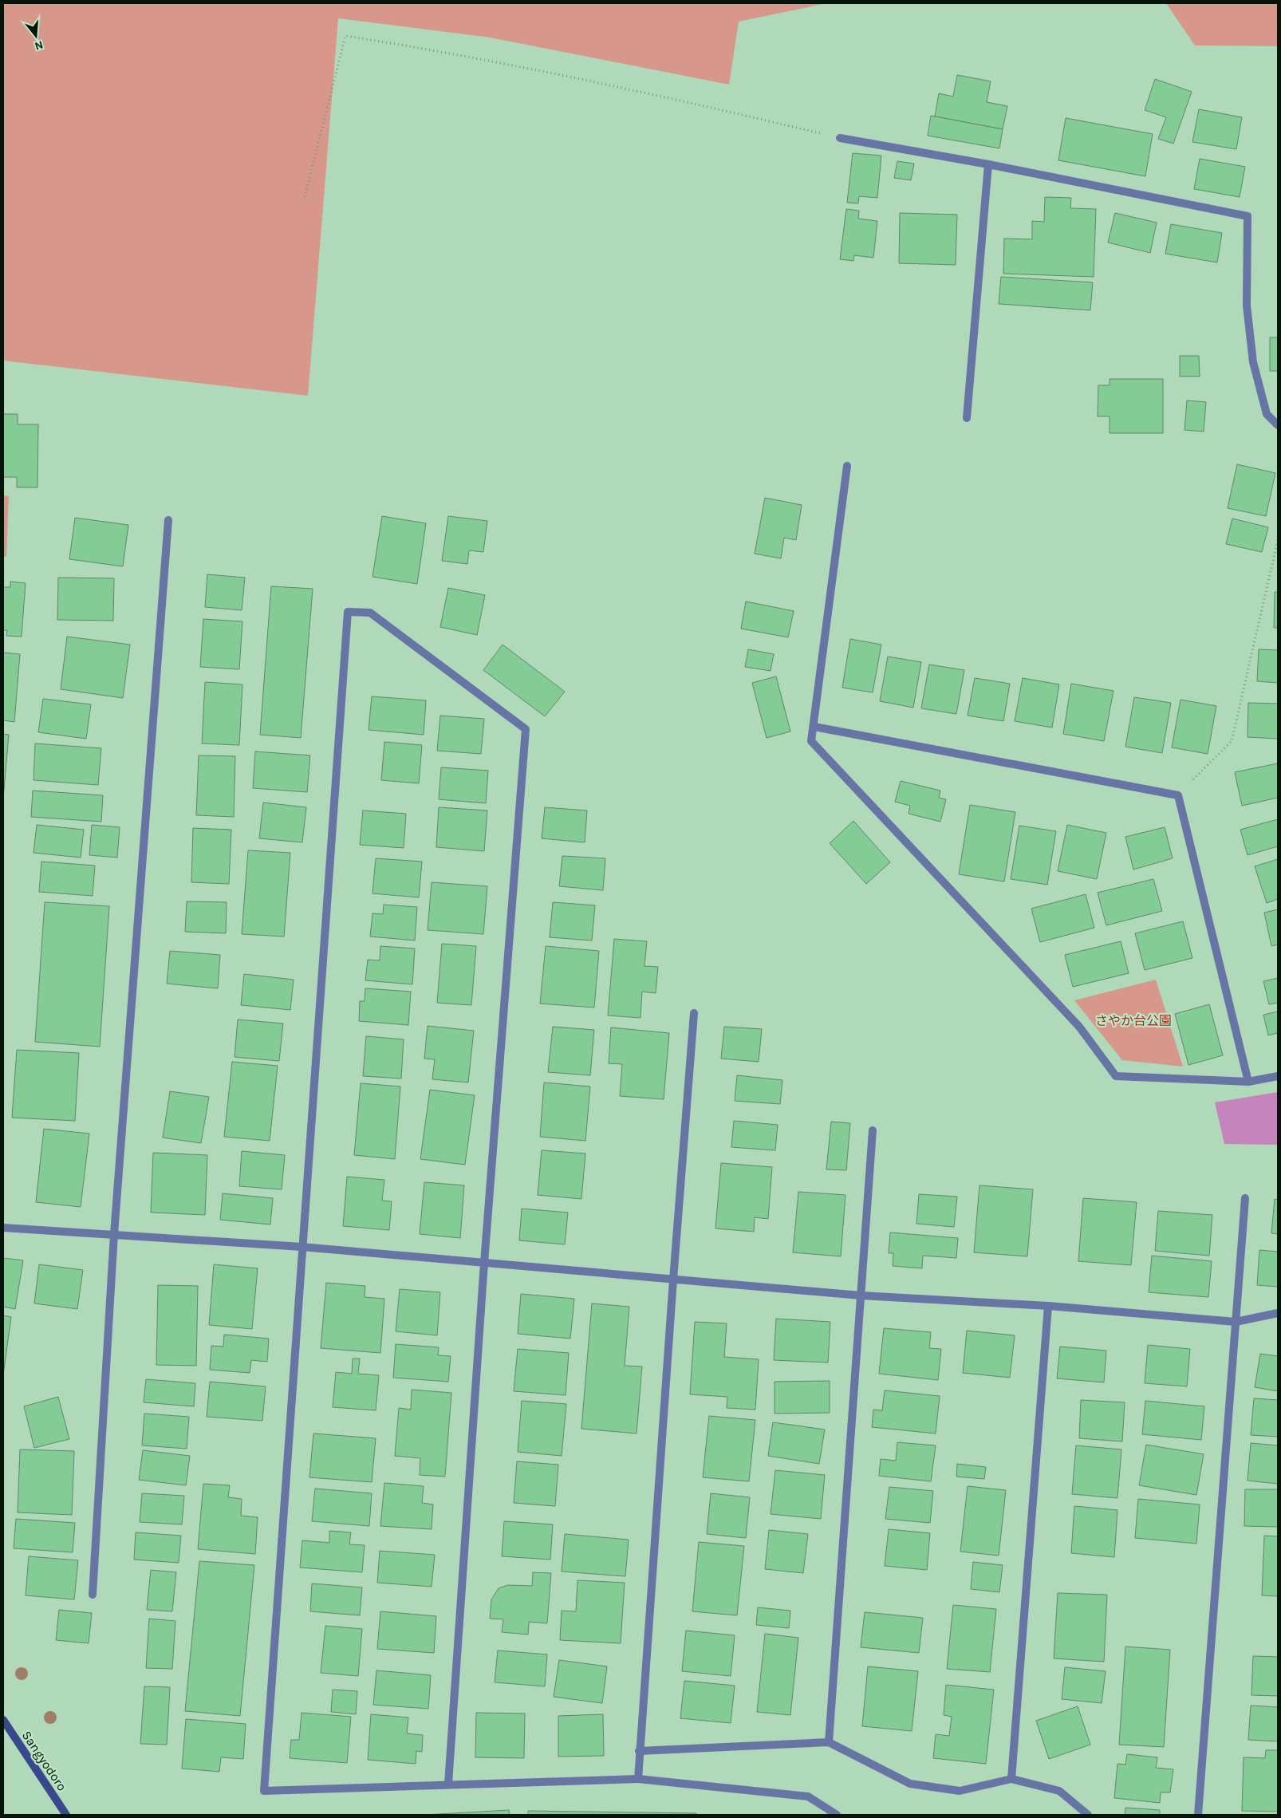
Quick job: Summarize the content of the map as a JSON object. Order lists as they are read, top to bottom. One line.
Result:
{"streets":{"main road":["Sangyodoro"]},"parks":["さやか台公園"],"north":"bottom"}
